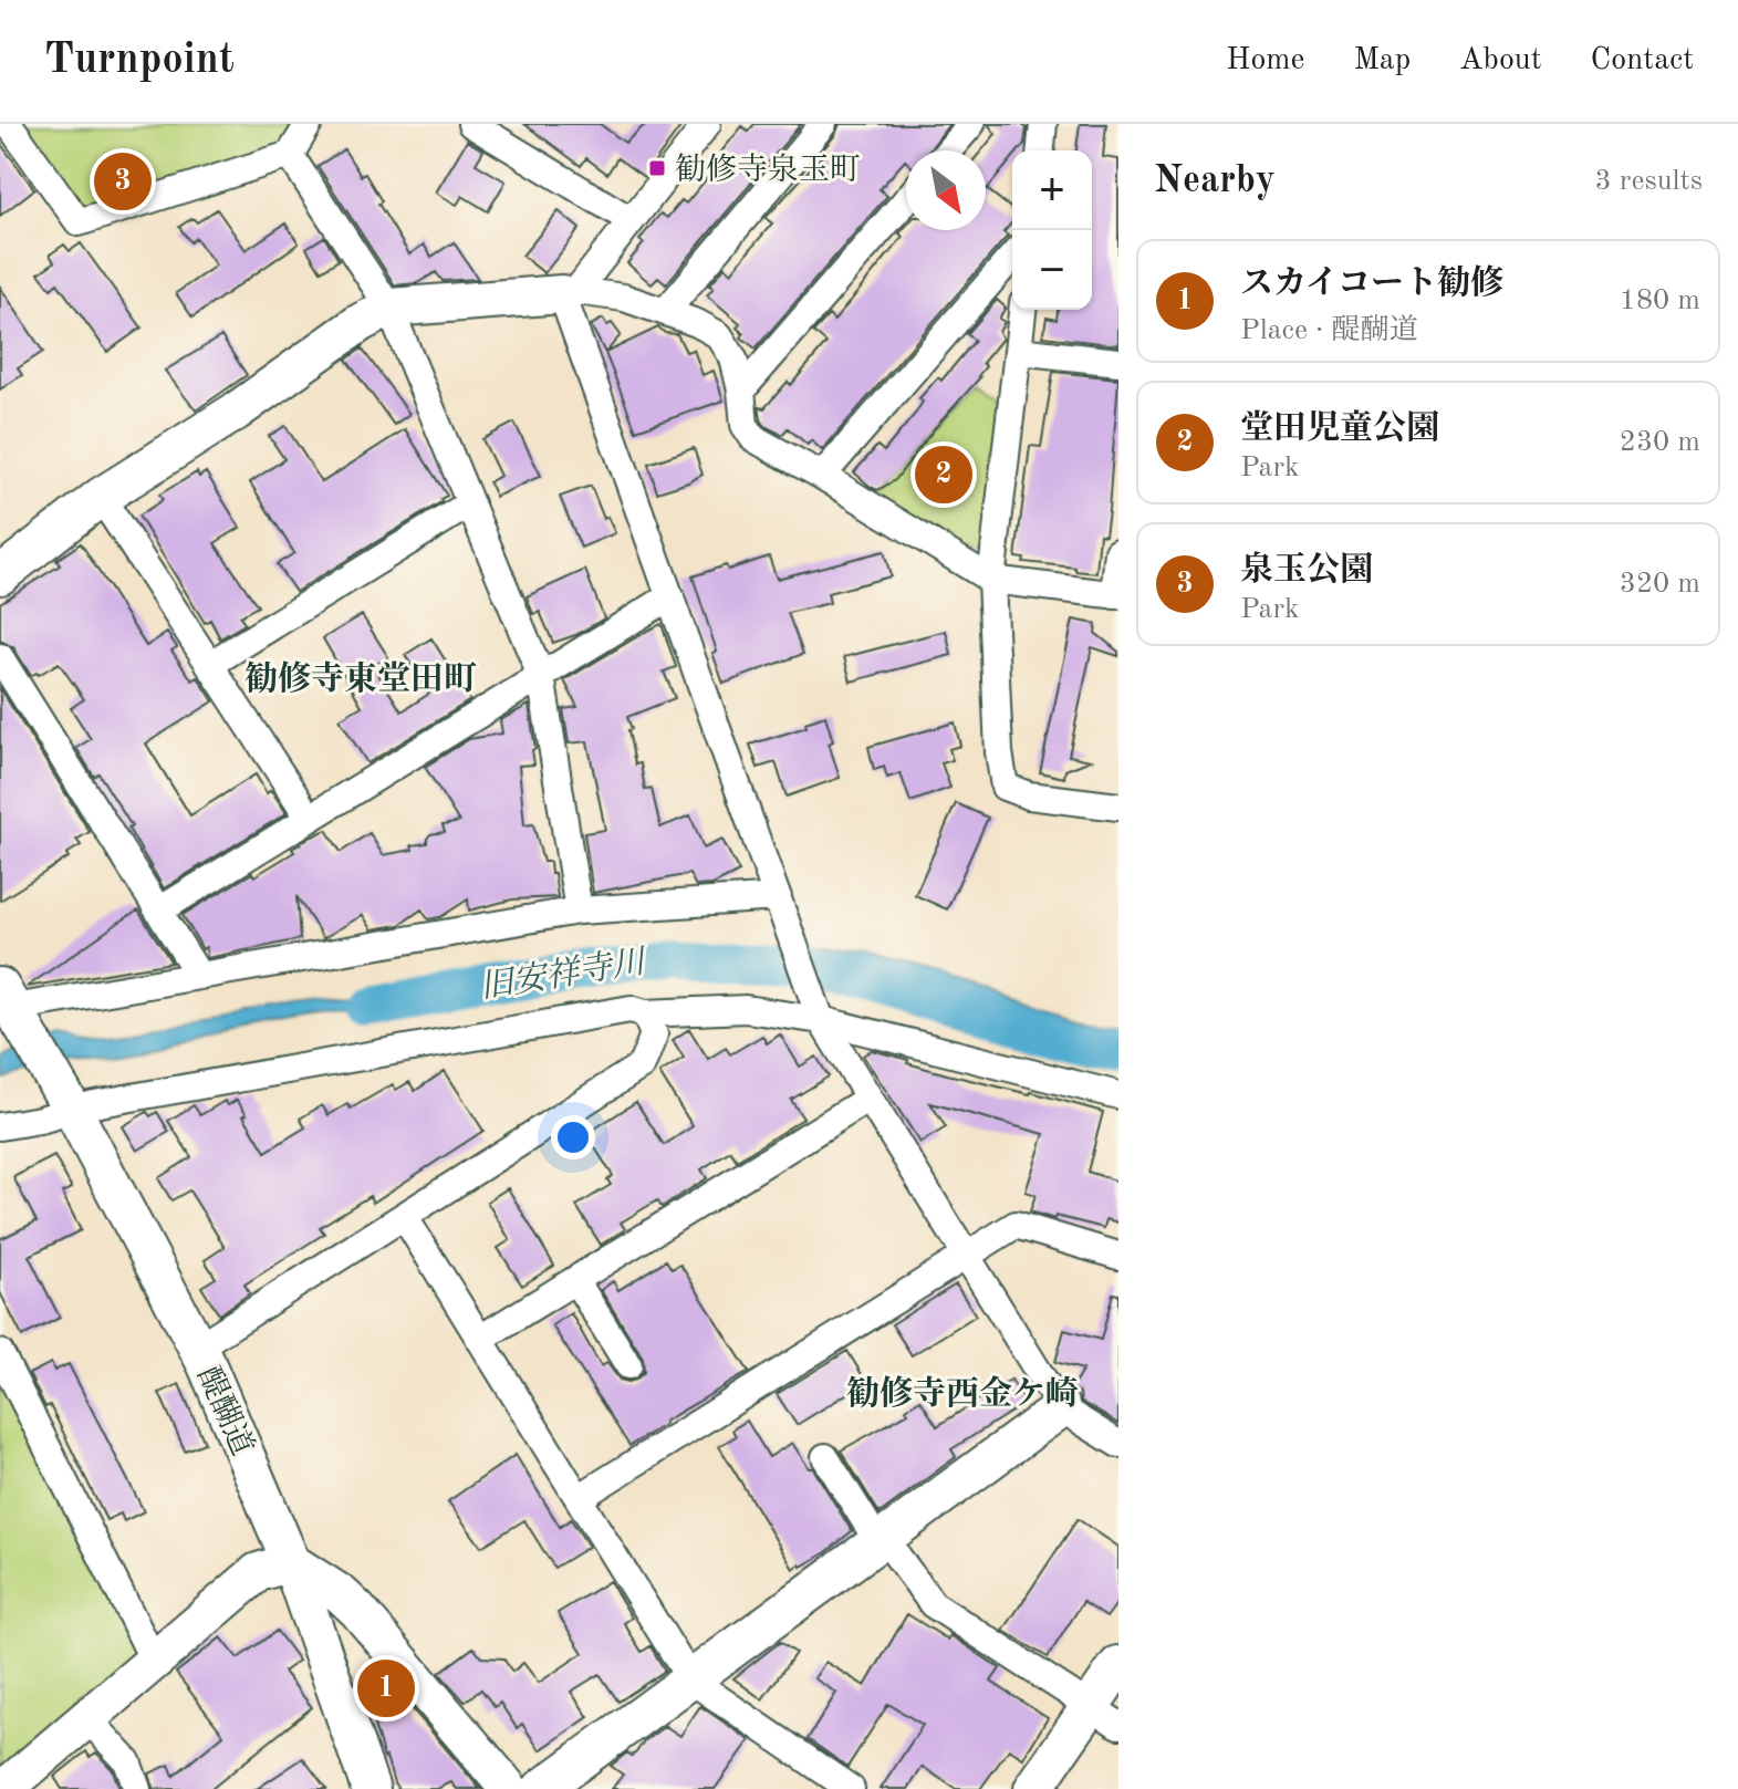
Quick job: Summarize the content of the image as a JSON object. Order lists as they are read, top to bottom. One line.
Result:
{"streets":{"street":["醍醐道"]},"districts":["勧修寺東堂田町","勧修寺西金ケ崎"],"water":["旧安祥寺川"],"places":{"transit":["勧修寺泉玉町"]},"north":"bottom right","page":{"header":"Turnpoint","nav":["Home","Map","About","Contact"],"heading":["Nearby","3 results"],"pins":["3","2","1"],"map_buttons":["+","−"],"list":[{"mark":"1","name":"スカイコート勧修","note":"Place · 醍醐道","value":"180 m"},{"mark":"2","name":"堂田児童公園","note":"Park","value":"230 m"},{"mark":"3","name":"泉玉公園","note":"Park","value":"320 m"}]}}
